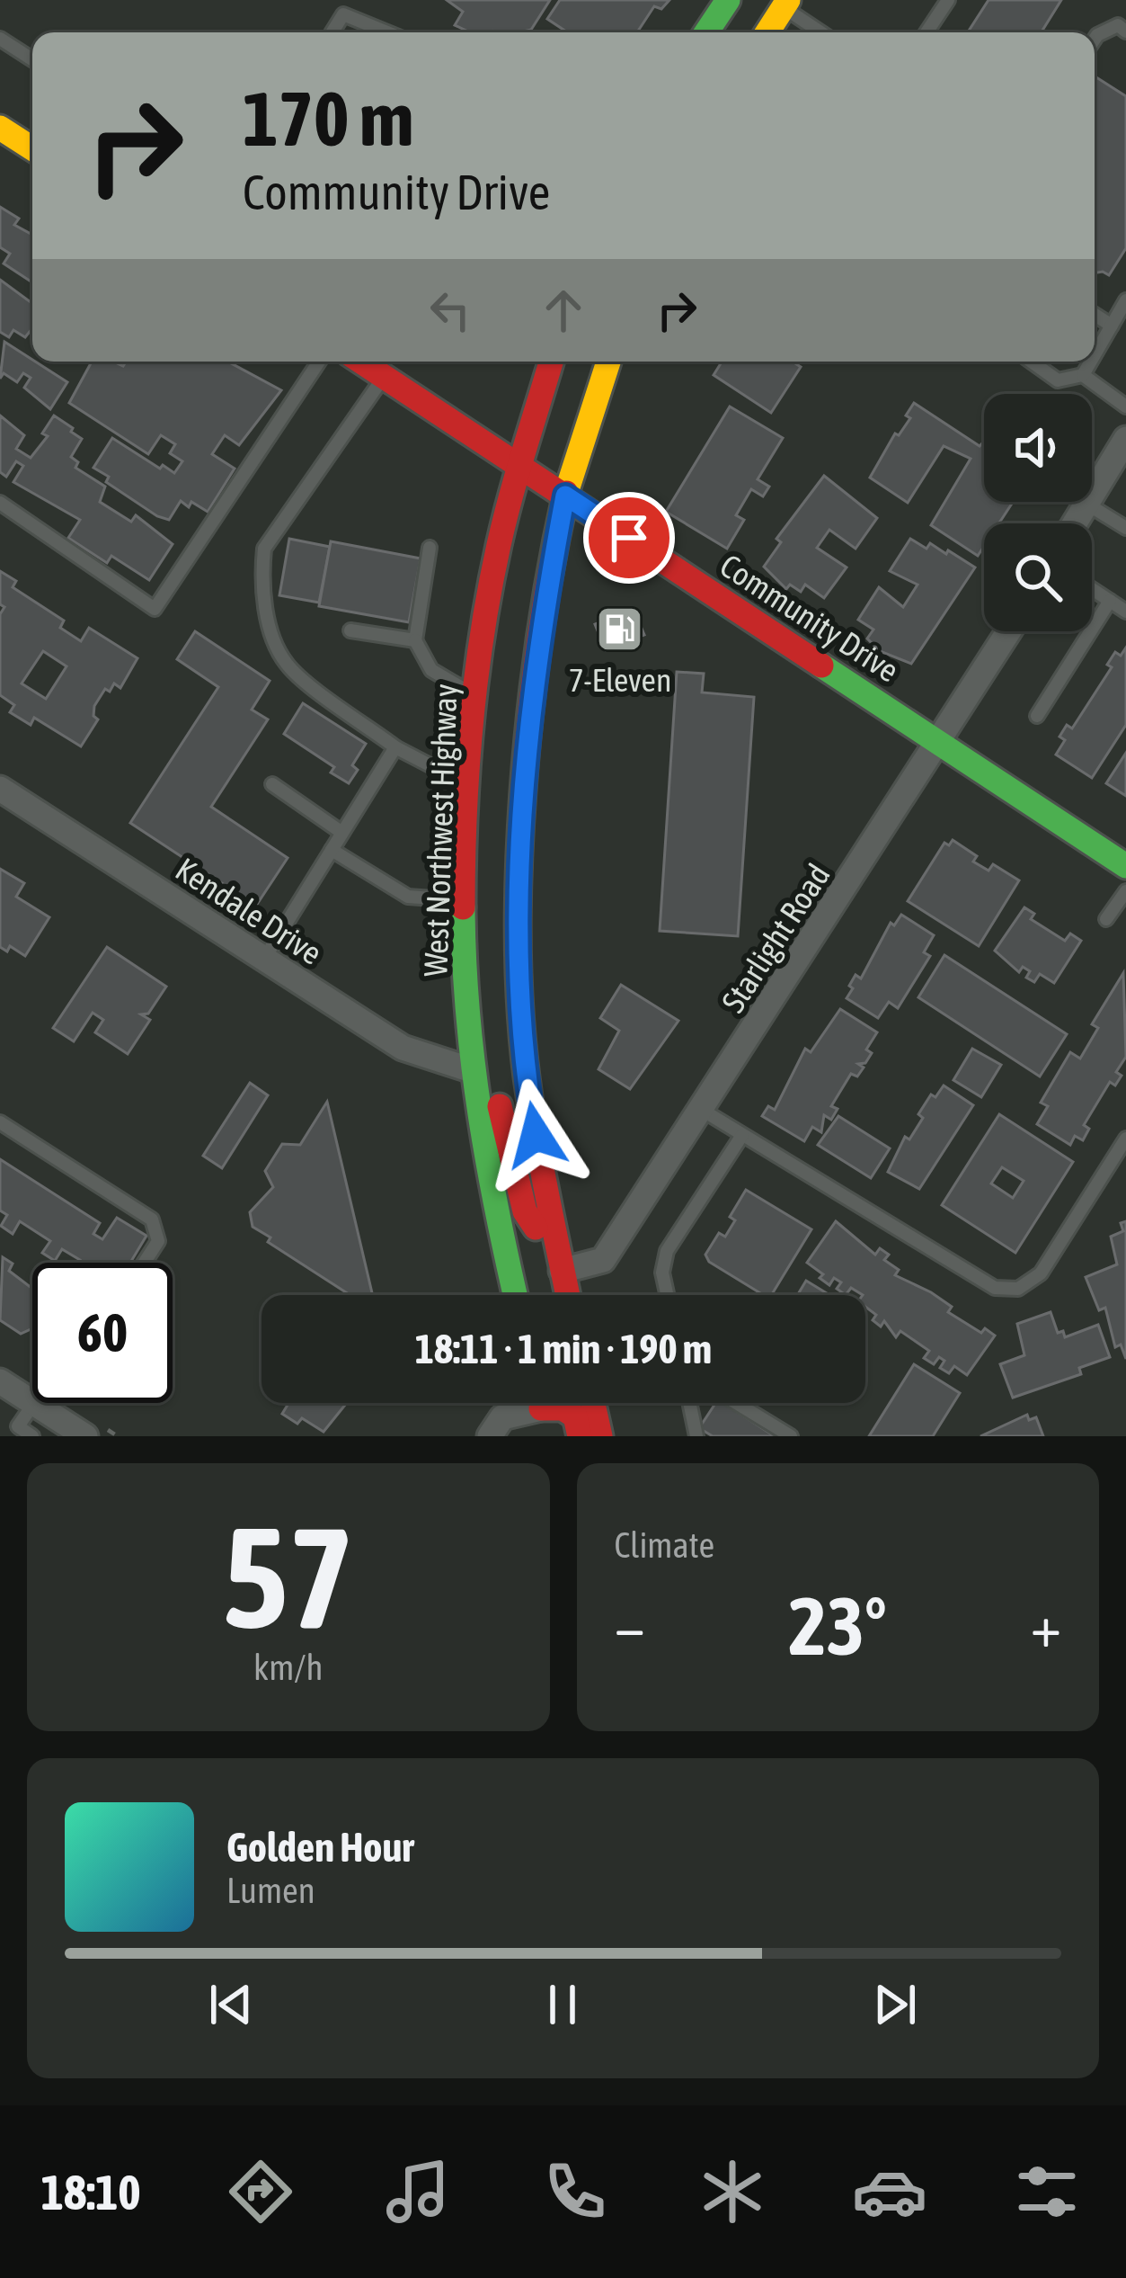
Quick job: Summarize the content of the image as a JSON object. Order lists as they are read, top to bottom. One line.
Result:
{"streets":{"main road":["Community Drive","West Northwest Highway"],"street":["Kendale Drive","Starlight Road"]},"crossings":[["Community Drive","West Northwest Highway"],["Community Drive","Starlight Road"],["West Northwest Highway","Kendale Drive"]],"places":{"fuel station":["7-Eleven"]},"page":{"turn":["170 m","Community Drive"],"limit":"60","trip":"18:11 · 1 min · 190 m","tile":[["57","km/h"],"Climate"],"heat":["−","23°","+"],"song":["Golden Hour","Lumen"],"tabs":"18:10"}}
